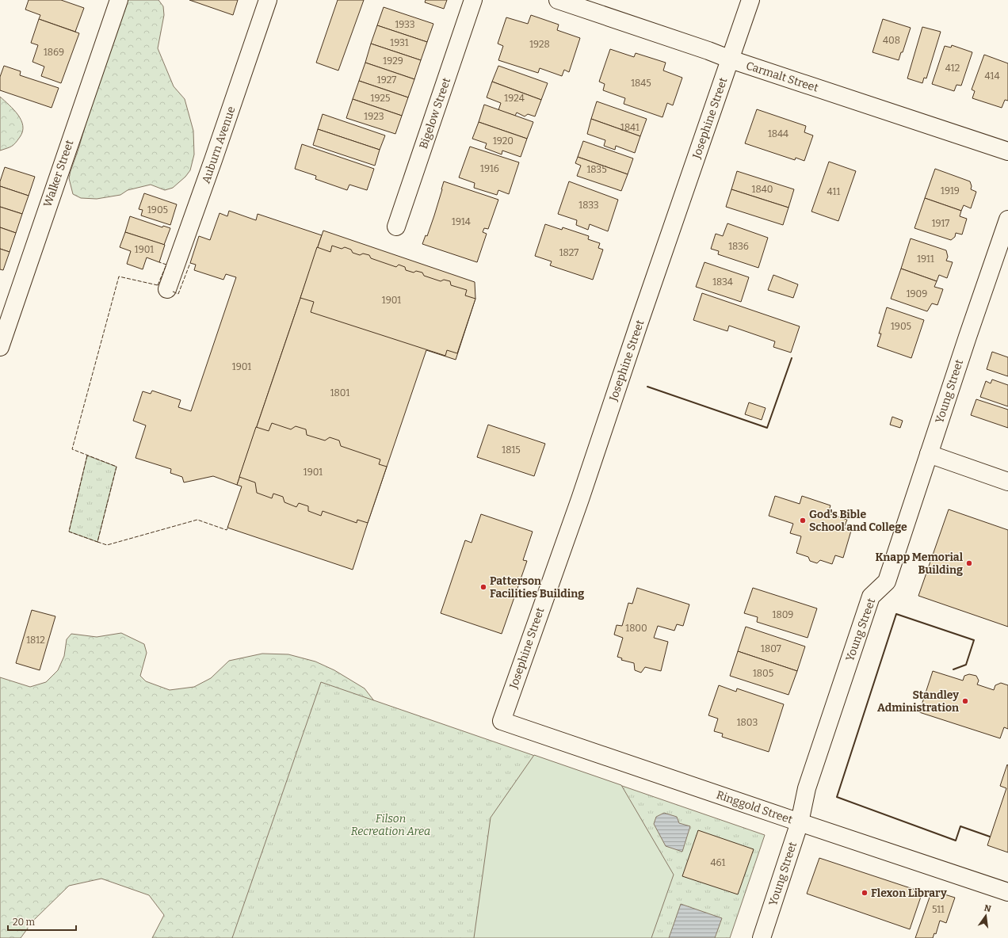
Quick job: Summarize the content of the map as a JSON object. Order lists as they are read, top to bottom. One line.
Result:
{"streets":{"street":["Carmalt Street","Bigelow Street","Josephine Street","Auburn Avenue","Walker Street","Young Street","Ringgold Street"]},"crossings":[["Carmalt Street","Josephine Street"],["Josephine Street","Ringgold Street"],["Young Street","Ringgold Street"]],"parks":["Filson Recreation Area"],"places":["God's Bible School and College","Knapp Memorial Building","Patterson Facilities Building","Standley Administration","Flexon Library"],"house_numbers":["1933","408","1931","1928","1869","1929","412","414","1927","1845","1925","1924","1923","1841","1844","1920","1916","1835","1840","1919","411","1833","1905","1914","1917","1836","1901","1827","1911","1834","1909","1901","1905","1901","1801","1815","1901","1809","1800","1812","1807","1805","1803","461","511"],"scale_bar":"20 m","north":"top"}
